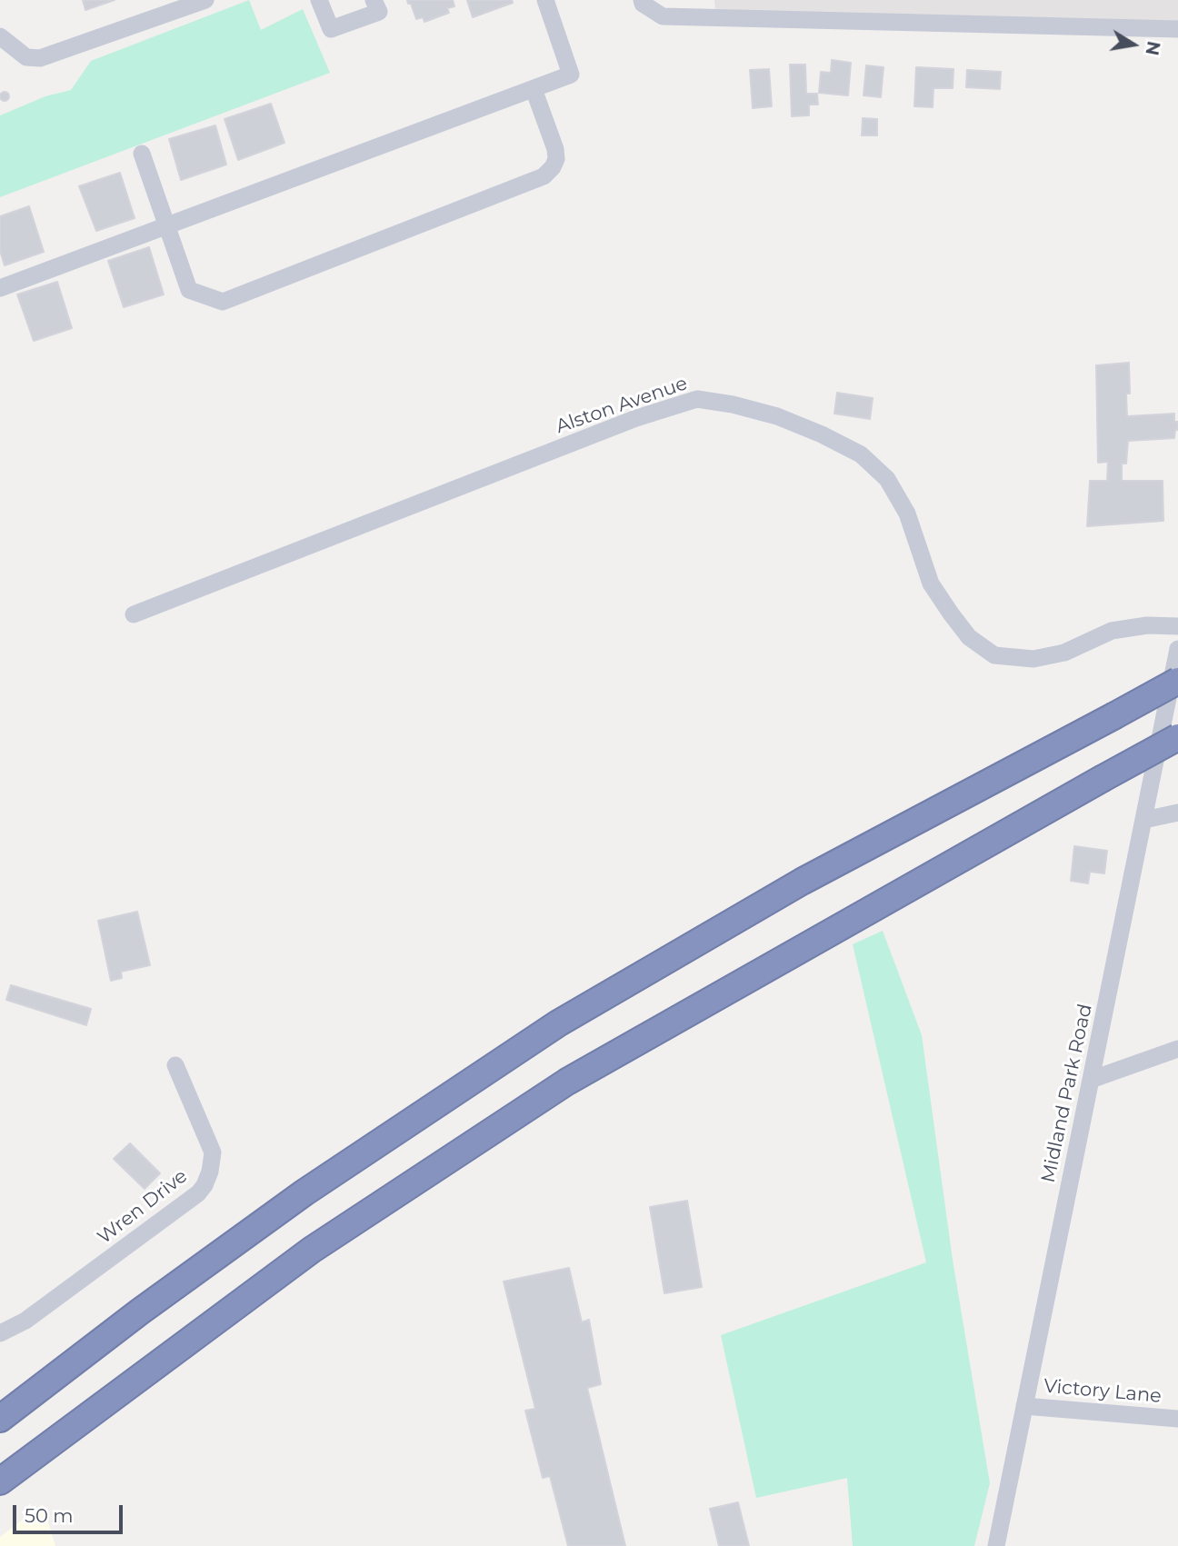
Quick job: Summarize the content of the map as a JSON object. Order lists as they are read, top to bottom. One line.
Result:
{"streets":{"street":["Alston Avenue","Midland Park Road","Wren Drive","Victory Lane"]},"crossings":[["Midland Park Road","Victory Lane"]],"scale_bar":"50 m","north":"right"}
